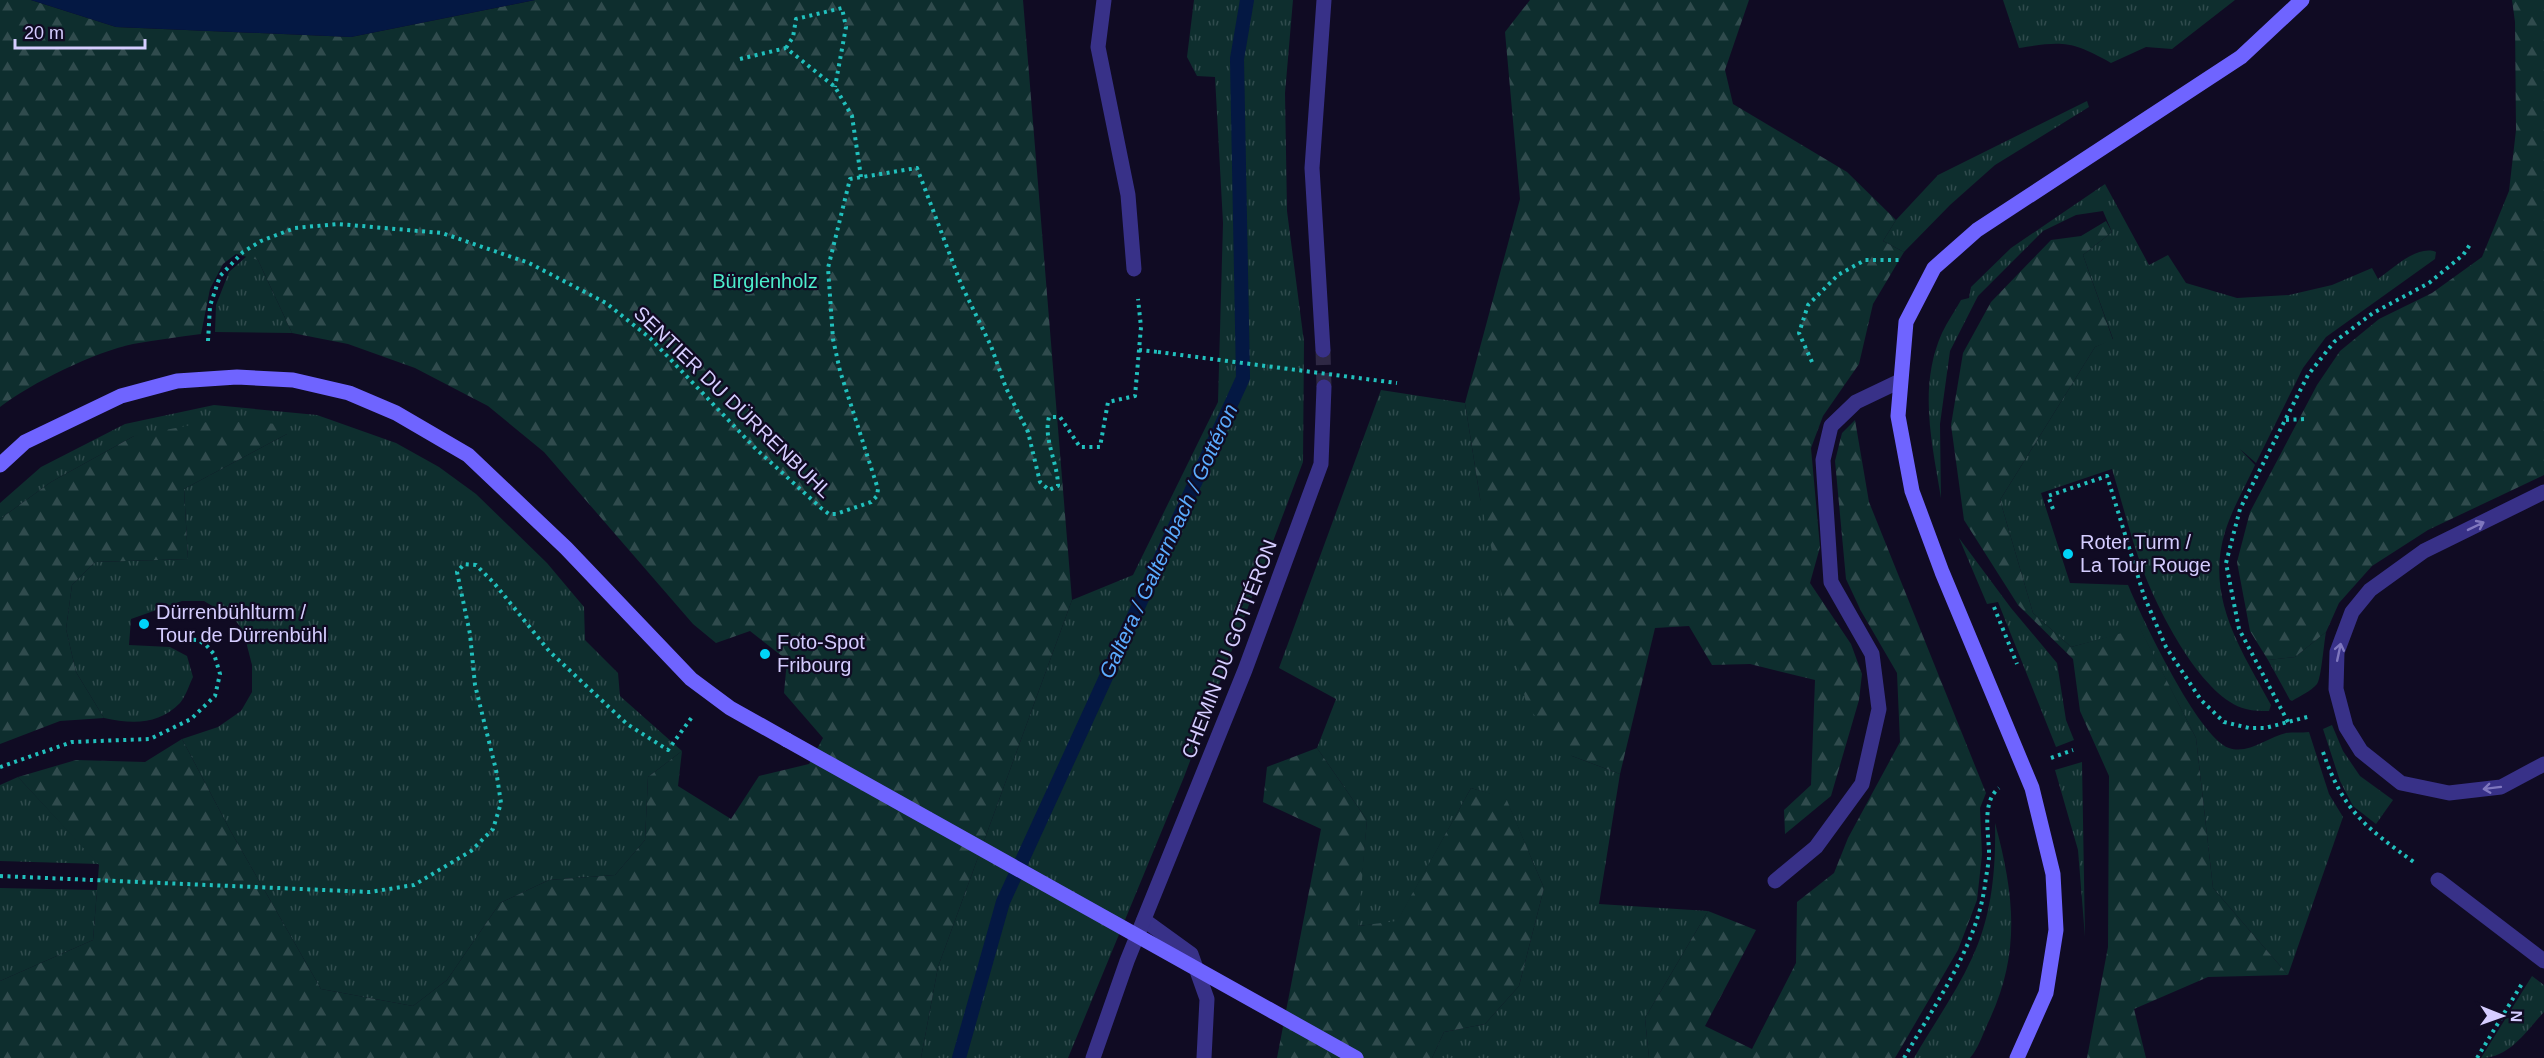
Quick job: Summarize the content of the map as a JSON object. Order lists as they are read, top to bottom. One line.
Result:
{"streets":{"street":["CHEMIN DU GOTTÉRON"],"path":["SENTIER DU DÜRRENBUHL"]},"water":["Galtera / Galternbach / Gottéron"],"parks":["Bürglenholz"],"places":["Roter Turm / La Tour Rouge","Dürrenbühlturm / Tour de Dürrenbühl","Foto-Spot Fribourg"],"scale_bar":"20 m","north":"right"}
